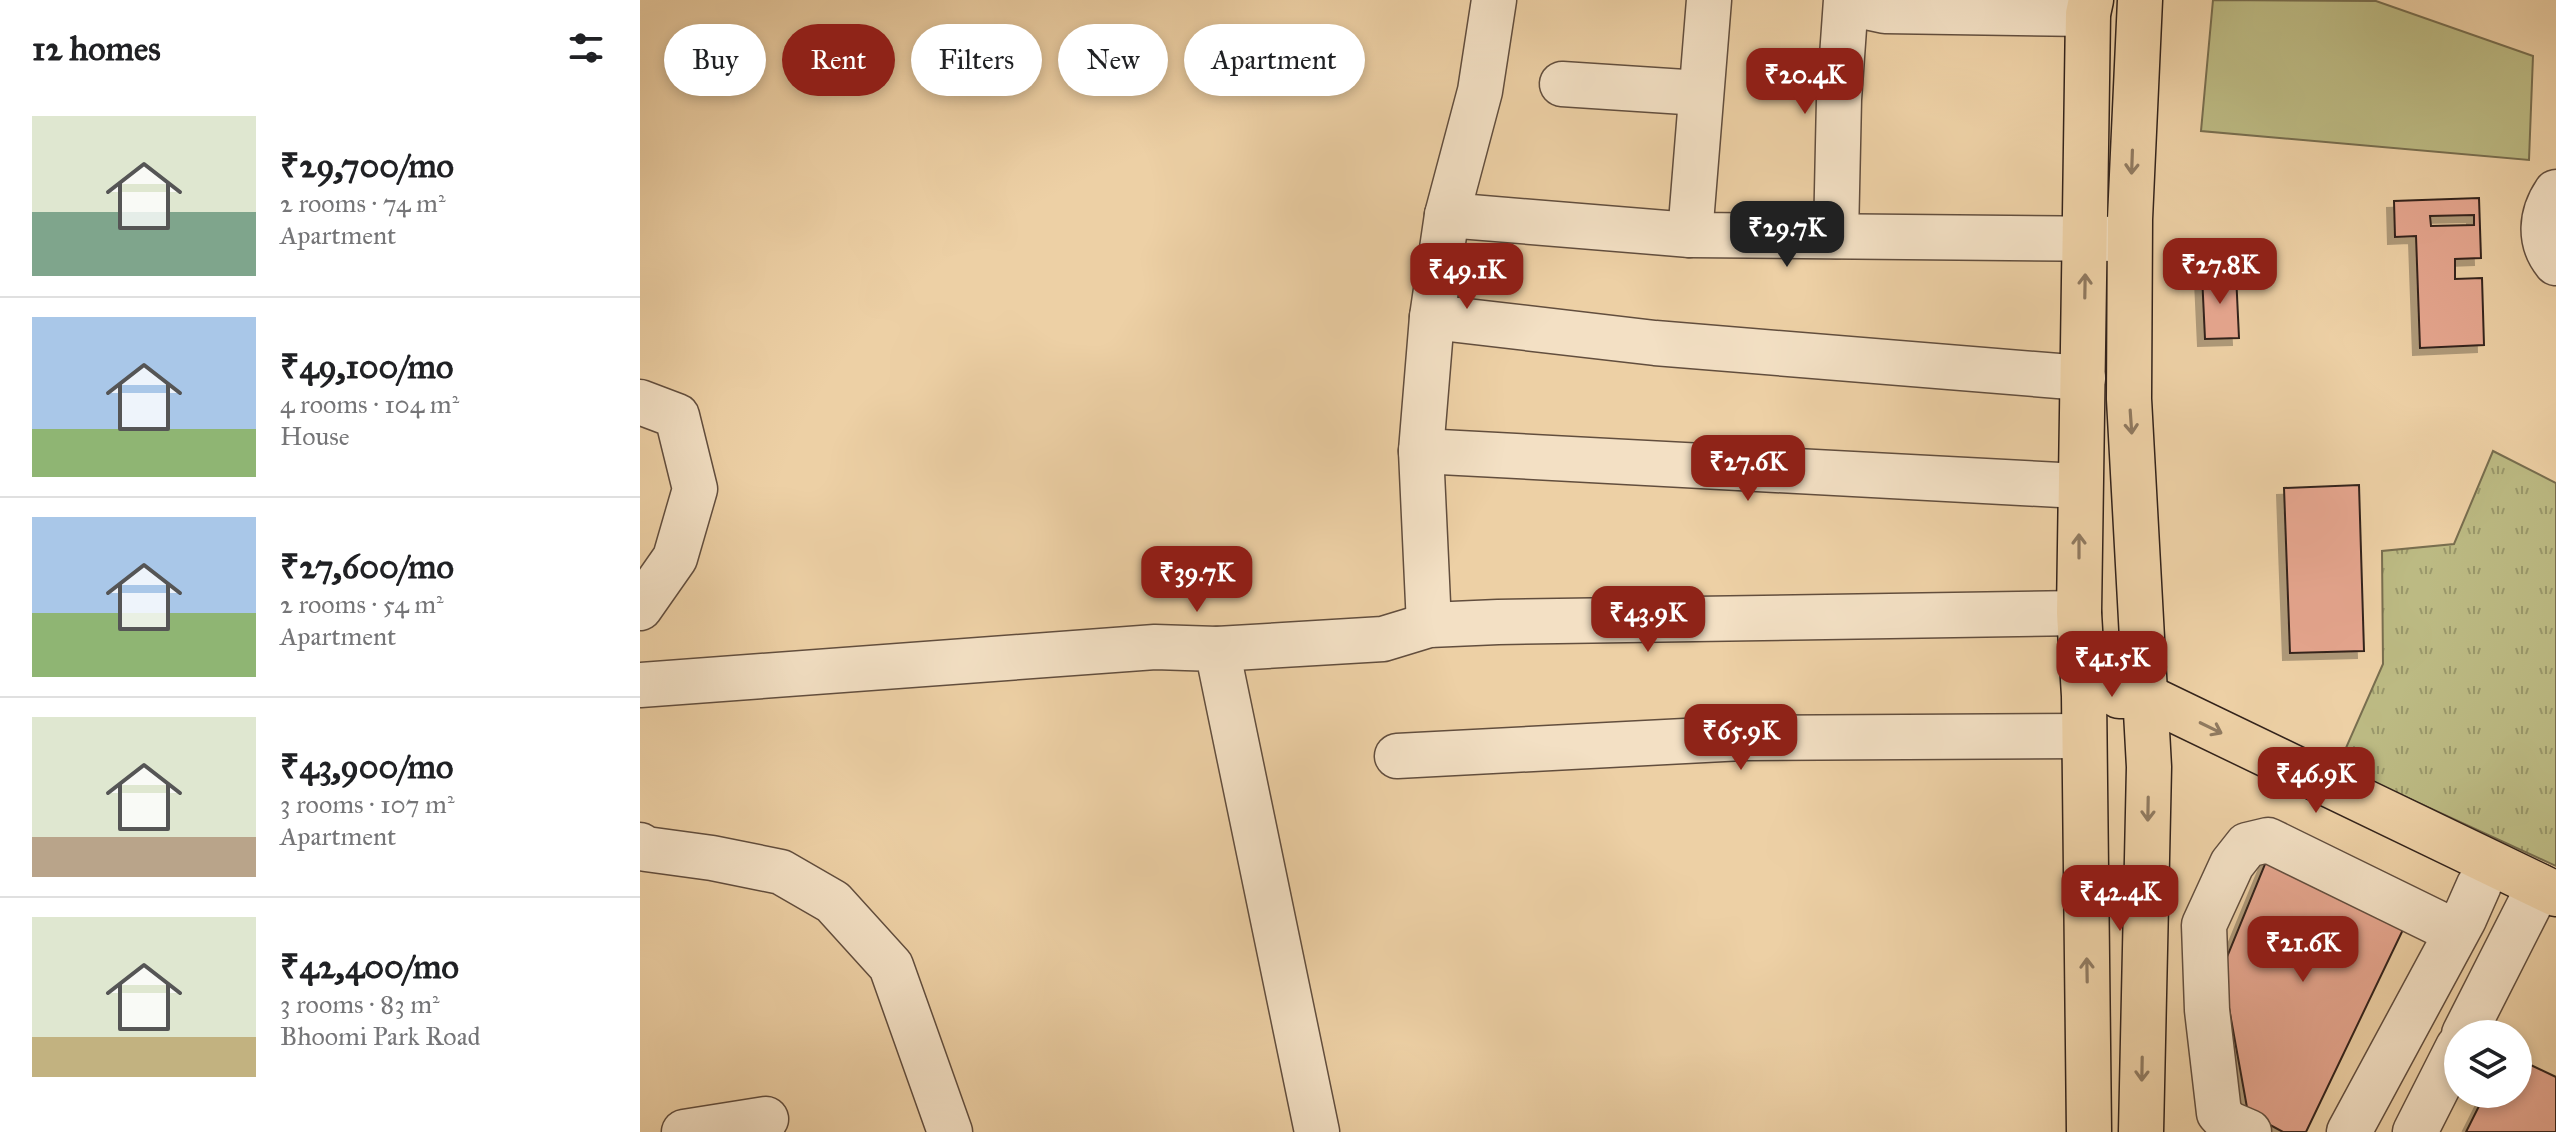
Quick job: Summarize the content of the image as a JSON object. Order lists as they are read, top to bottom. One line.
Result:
{"page":{"heading":"12 homes","chip":["Buy","Rent","Filters","New","Apartment"],"price":["₹20.4K","₹29.7K","₹27.8K","₹49.1K","₹27.6K","₹39.7K","₹43.9K","₹41.5K","₹65.9K","₹46.9K","₹42.4K","₹21.6K"],"list":[{"name":"₹29,700/mo","note":"2 rooms · 74 m² · Apartment"},{"name":"₹49,100/mo","note":"4 rooms · 104 m² · House"},{"name":"₹27,600/mo","note":"2 rooms · 54 m² · Apartment"},{"name":"₹43,900/mo","note":"3 rooms · 107 m² · Apartment"},{"name":"₹42,400/mo","note":"3 rooms · 83 m² · Bhoomi Park Road"}]}}
